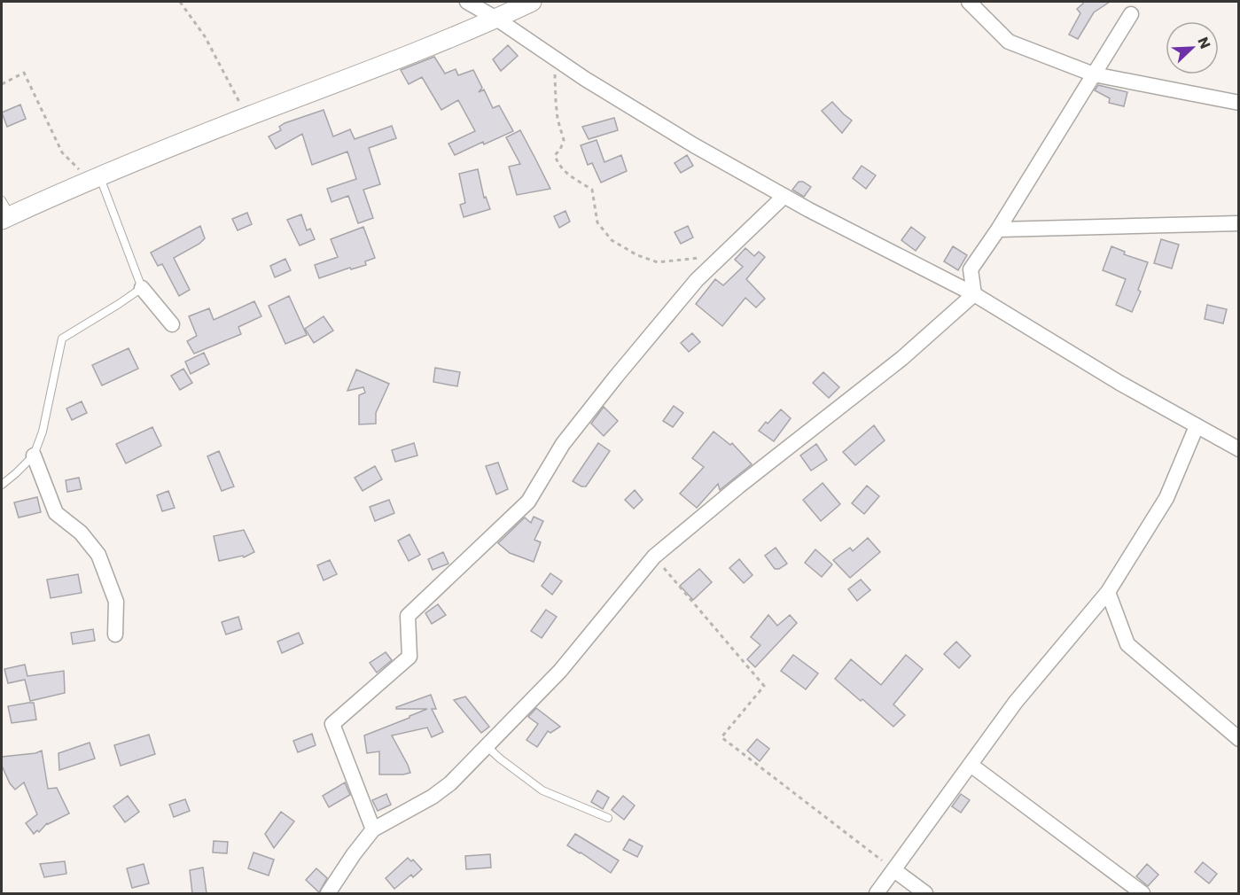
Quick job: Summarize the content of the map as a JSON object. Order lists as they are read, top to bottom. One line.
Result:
{"north":"top right"}
